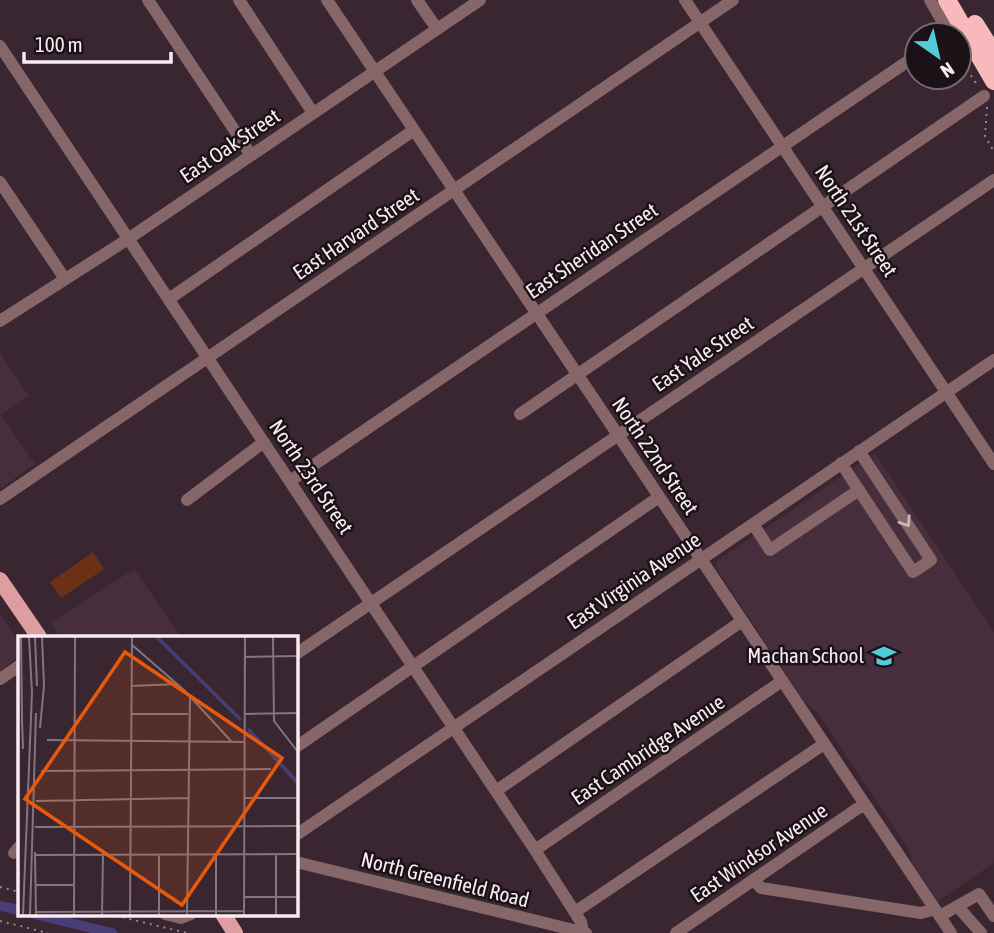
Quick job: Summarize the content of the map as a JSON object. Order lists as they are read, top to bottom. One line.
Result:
{"streets":{"street":["East Oak Street","North 21st Street","East Harvard Street","East Sheridan Street","East Yale Street","North 22nd Street","North 23rd Street","East Virginia Avenue","East Cambridge Avenue","East Windsor Avenue","North Greenfield Road"]},"crossings":[["East Oak Street","North 22nd Street"],["East Oak Street","North 23rd Street"],["North 21st Street","East Harvard Street"],["North 21st Street","East Sheridan Street"],["North 21st Street","East Yale Street"],["North 21st Street","East Virginia Avenue"],["East Harvard Street","North 22nd Street"],["East Harvard Street","North 23rd Street"],["East Sheridan Street","North 22nd Street"],["East Sheridan Street","North 23rd Street"],["East Yale Street","North 22nd Street"],["East Yale Street","North 23rd Street"],["North 22nd Street","East Virginia Avenue"],["North 22nd Street","East Cambridge Avenue"],["North 22nd Street","East Windsor Avenue"],["North 23rd Street","East Virginia Avenue"],["North 23rd Street","East Cambridge Avenue"],["North 23rd Street","North Greenfield Road"]],"places":{"school or university":["Machan School"]},"scale_bar":"100 m","north":"bottom right"}
